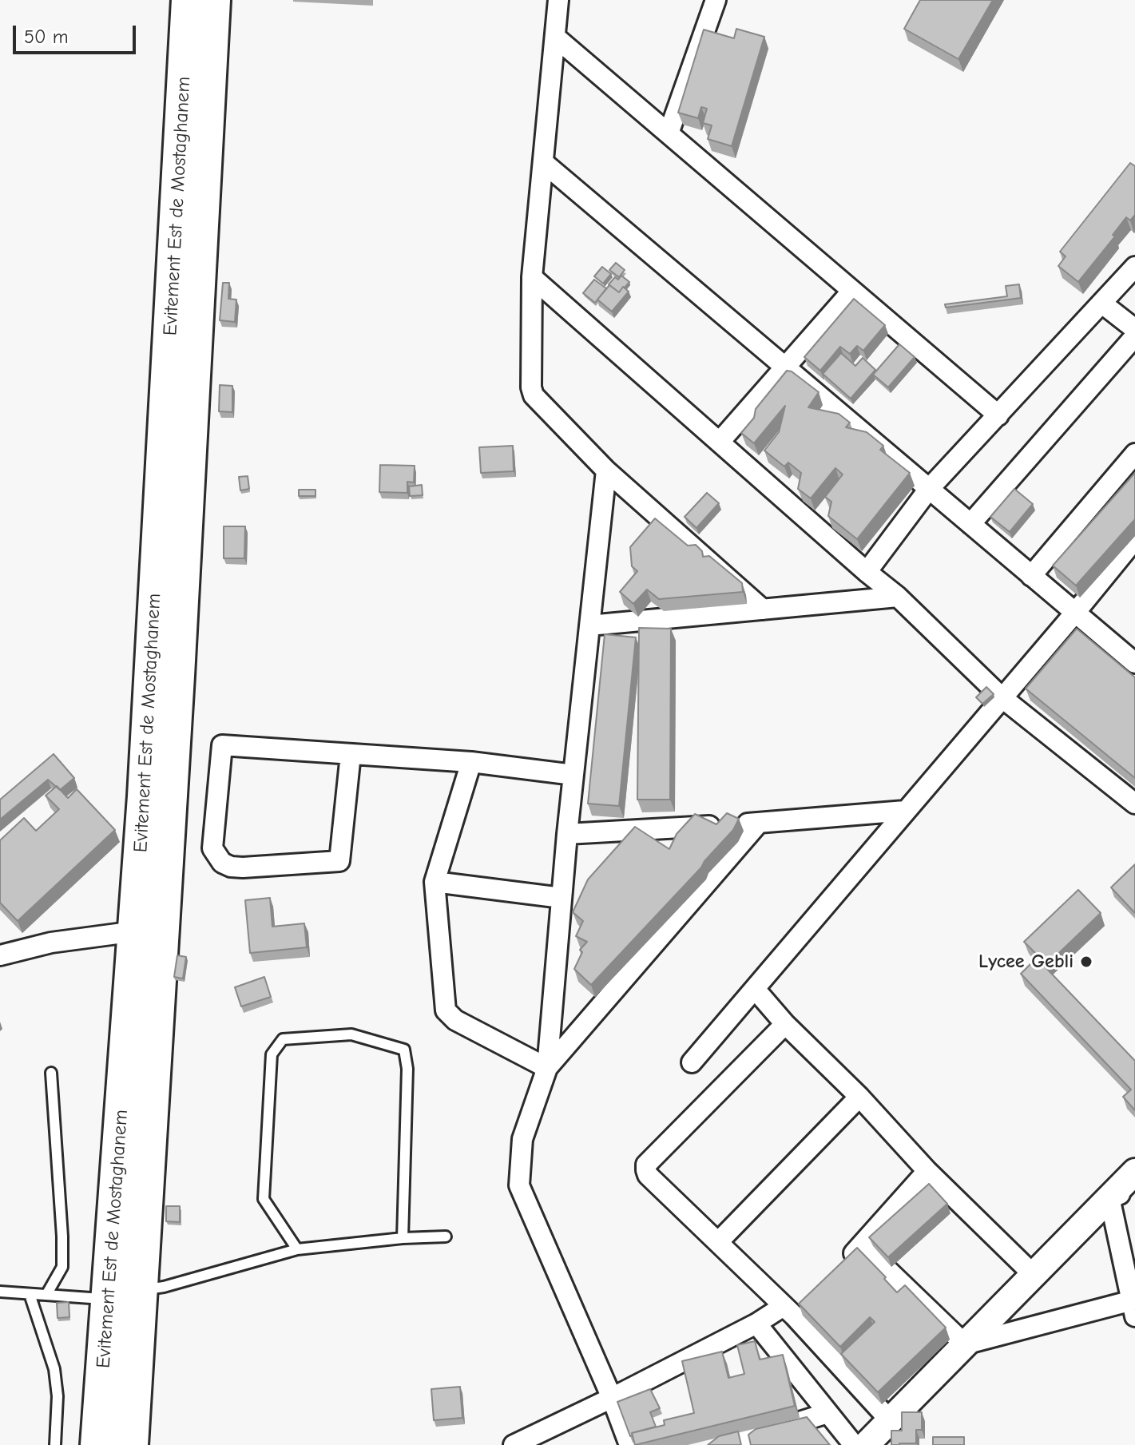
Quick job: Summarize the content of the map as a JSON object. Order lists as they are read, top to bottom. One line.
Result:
{"streets":{"highway":["Evitement Est de Mostaghanem"]},"places":["Lycee Gebli"],"scale_bar":"50 m"}
